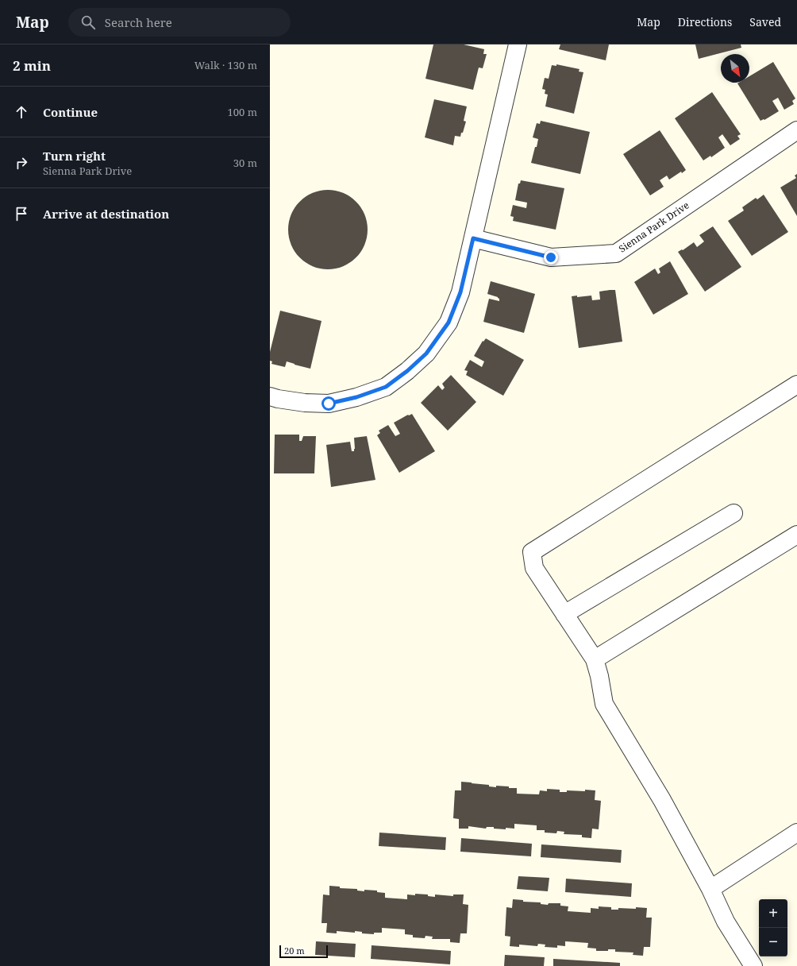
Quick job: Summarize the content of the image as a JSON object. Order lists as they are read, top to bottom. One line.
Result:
{"streets":{"street":["Sienna Park Drive"]},"scale_bar":"20 m","north":"bottom right","page":{"header":"Map","search":"Search here","nav":["Map","Directions","Saved"],"heading":["2 min","Walk · 130 m"],"list":[["Continue","100 m"],["Turn right","Sienna Park Drive","30 m"],"Arrive at destination"],"map_buttons":["+","−"],"scale":"20 m"}}
